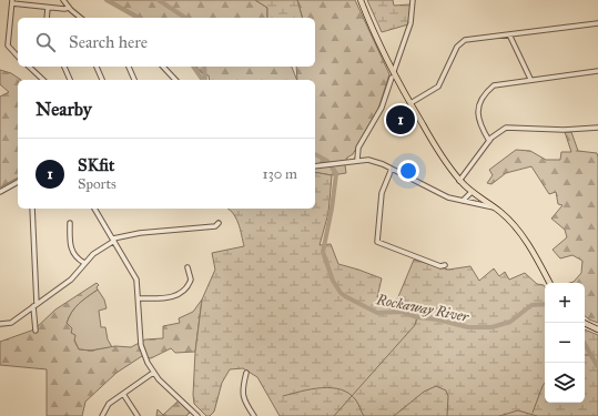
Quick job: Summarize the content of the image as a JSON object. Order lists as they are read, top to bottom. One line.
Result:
{"water":["Rockaway River"],"page":{"search":"Search here","heading":"Nearby","pins":"1","list":[{"mark":"1","name":"SKfit","note":"Sports","value":"130 m"}],"map_buttons":["+","−"]}}
